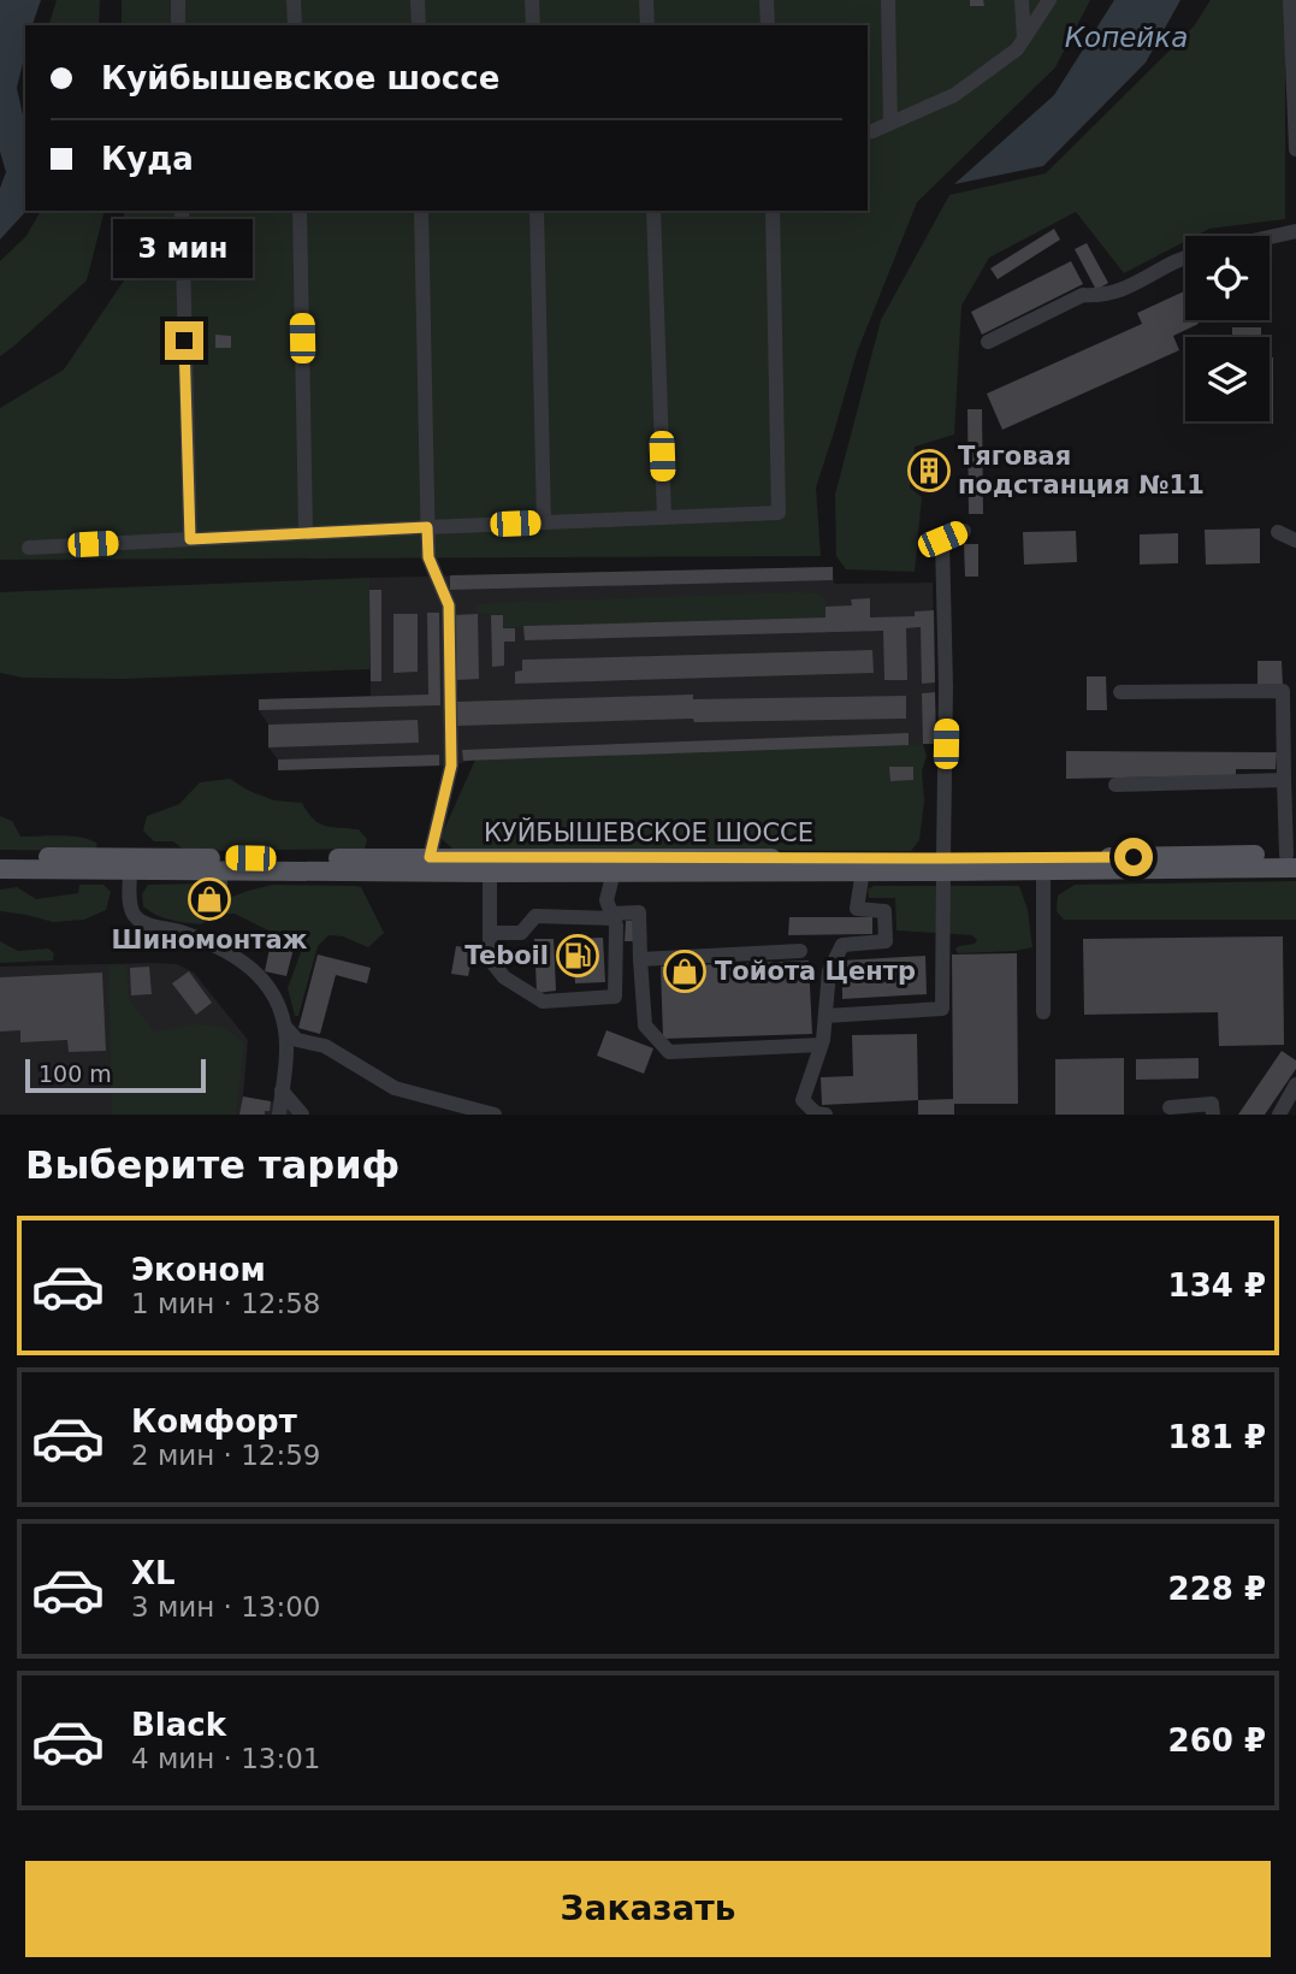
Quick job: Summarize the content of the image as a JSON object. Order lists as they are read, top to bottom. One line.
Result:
{"streets":{"main road":["КУЙБЫШЕВСКОЕ ШОССЕ"]},"water":["Копейка"],"places":{"building":["Тяговая подстанция №11"],"shop":["Шиномонтаж","Тойота Центр"],"fuel station":["Teboil"]},"scale_bar":"100 m","page":{"banner":["Куйбышевское шоссе","Куда"],"bubble":"3 мин","scale":"100 m","heading":"Выберите тариф","list":[{"name":"Эконом","note":"1 мин · 12:58","value":"134 ₽"},{"name":"Комфорт","note":"2 мин · 12:59","value":"181 ₽"},{"name":"XL","note":"3 мин · 13:00","value":"228 ₽"},{"name":"Black","note":"4 мин · 13:01","value":"260 ₽"}],"buttons":"Заказать"}}
